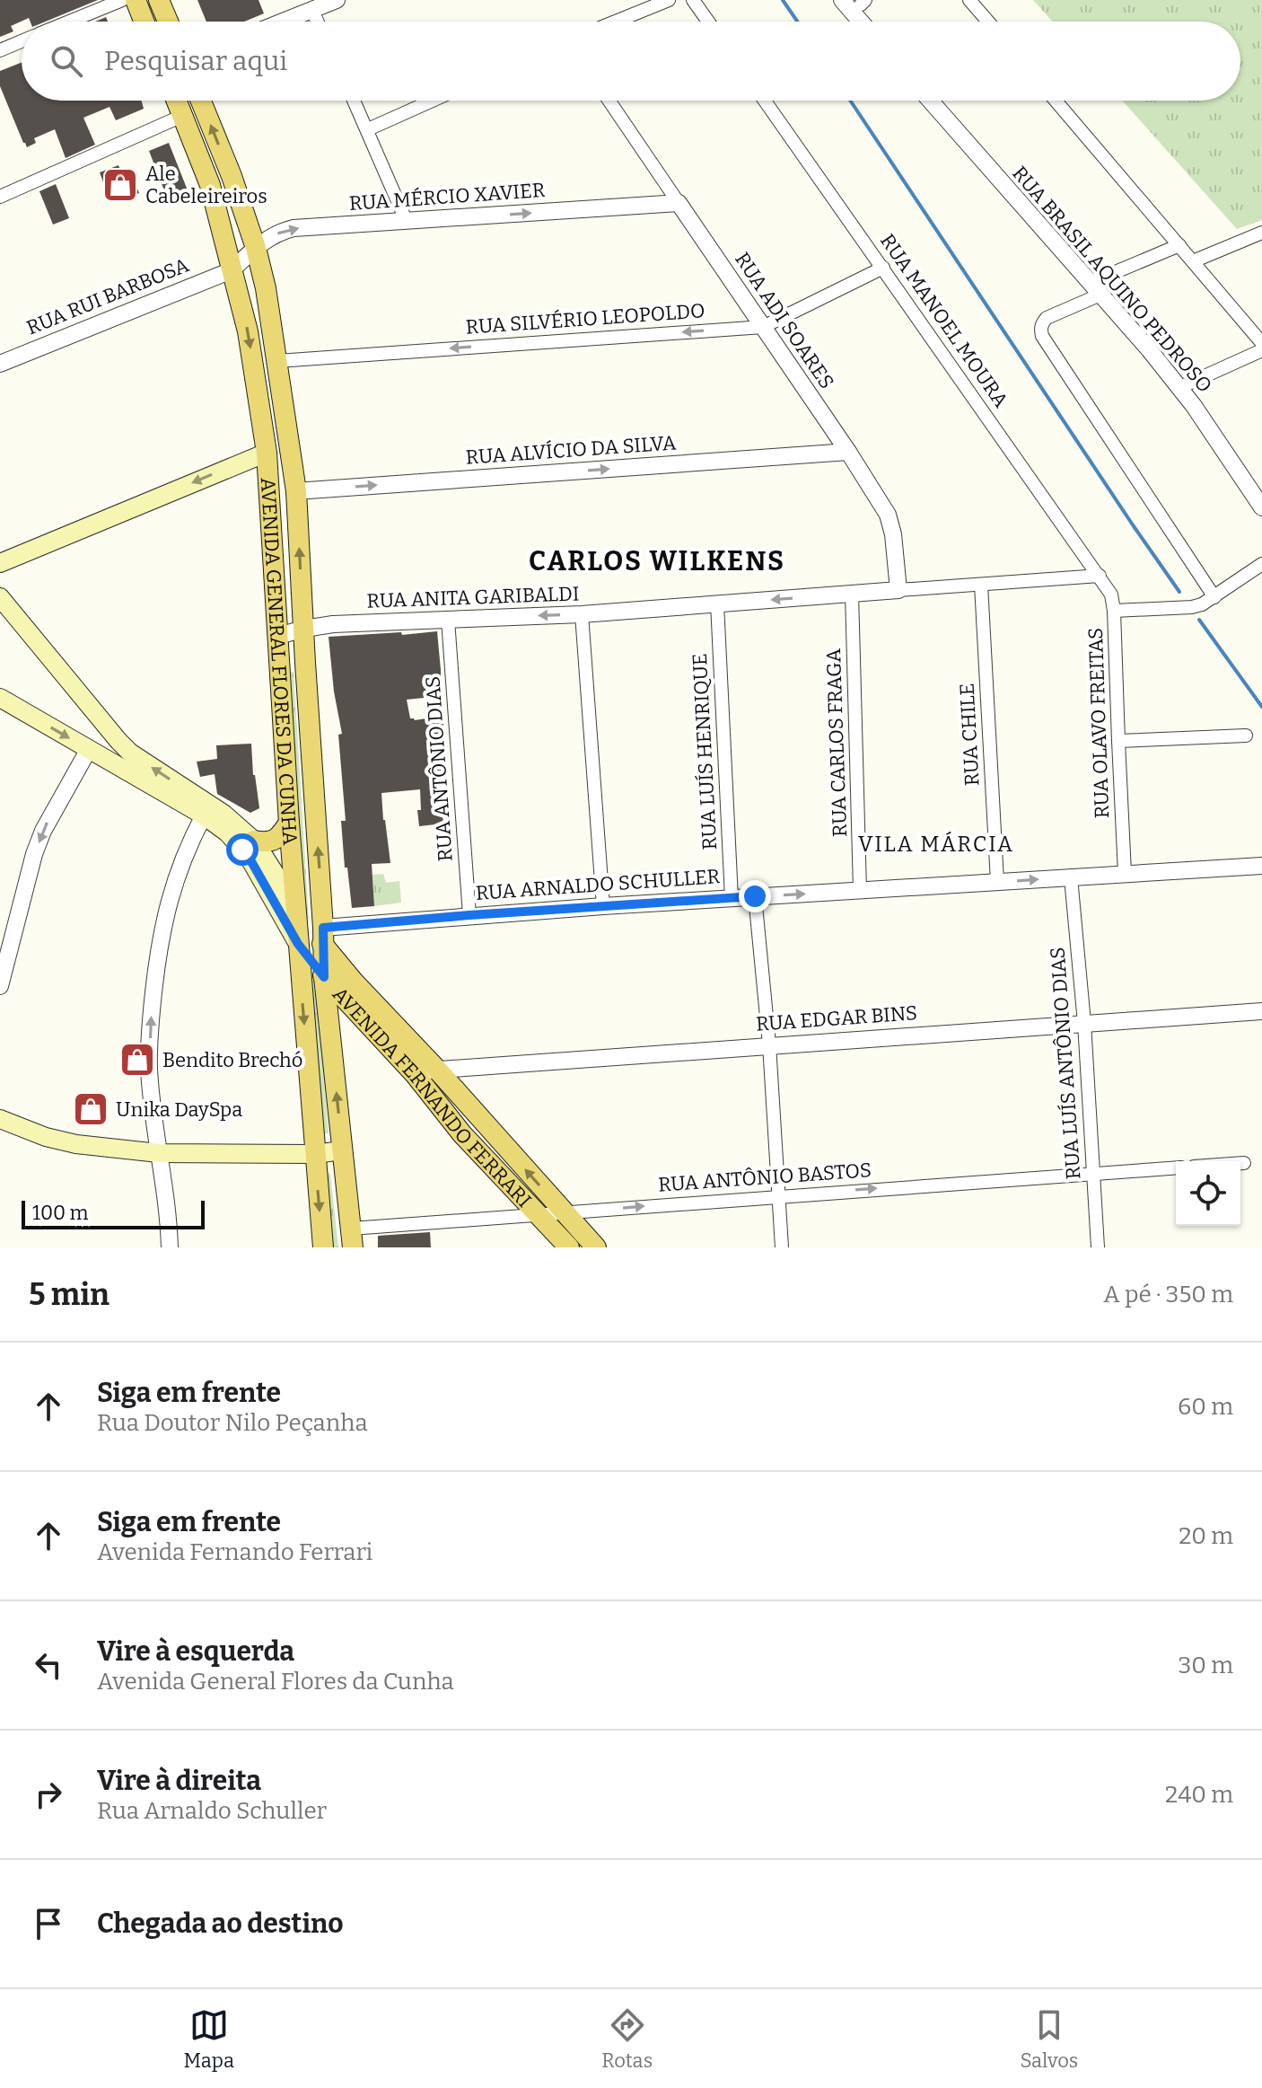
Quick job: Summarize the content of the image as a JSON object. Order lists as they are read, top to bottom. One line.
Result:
{"streets":{"main road":["AVENIDA GENERAL FLORES DA CUNHA","AVENIDA FERNANDO FERRARI"],"street":["RUA MÉRCIO XAVIER","RUA BRASIL AQUINO PEDROSO","RUA RUI BARBOSA","RUA SILVÉRIO LEOPOLDO","RUA ADI SOARES","RUA MANOEL MOURA","RUA ALVÍCIO DA SILVA","RUA ANITA GARIBALDI","RUA OLAVO FREITAS","RUA CHILE","RUA CARLOS FRAGA","RUA LUÍS HENRIQUE","RUA ANTÔNIO DIAS","RUA ARNALDO SCHULLER","RUA EDGAR BINS","RUA LUÍS ANTÔNIO DIAS","RUA ANTÔNIO BASTOS"]},"crossings":[["RUA MÉRCIO XAVIER","RUA RUI BARBOSA"],["RUA MÉRCIO XAVIER","RUA ADI SOARES"],["RUA MÉRCIO XAVIER","AVENIDA GENERAL FLORES DA CUNHA"],["RUA RUI BARBOSA","AVENIDA GENERAL FLORES DA CUNHA"],["RUA SILVÉRIO LEOPOLDO","RUA ADI SOARES"],["RUA SILVÉRIO LEOPOLDO","RUA MANOEL MOURA"],["RUA SILVÉRIO LEOPOLDO","AVENIDA GENERAL FLORES DA CUNHA"],["RUA ADI SOARES","RUA ALVÍCIO DA SILVA"],["RUA ADI SOARES","RUA ANITA GARIBALDI"],["RUA MANOEL MOURA","RUA ANITA GARIBALDI"],["RUA MANOEL MOURA","RUA OLAVO FREITAS"],["RUA ALVÍCIO DA SILVA","AVENIDA GENERAL FLORES DA CUNHA"],["RUA ANITA GARIBALDI","AVENIDA GENERAL FLORES DA CUNHA"],["RUA ANITA GARIBALDI","RUA OLAVO FREITAS"],["RUA ANITA GARIBALDI","RUA CHILE"],["RUA ANITA GARIBALDI","RUA CARLOS FRAGA"],["RUA ANITA GARIBALDI","RUA LUÍS HENRIQUE"],["RUA ANITA GARIBALDI","RUA ANTÔNIO DIAS"],["AVENIDA GENERAL FLORES DA CUNHA","RUA ARNALDO SCHULLER"],["AVENIDA GENERAL FLORES DA CUNHA","AVENIDA FERNANDO FERRARI"],["AVENIDA GENERAL FLORES DA CUNHA","RUA ANTÔNIO BASTOS"],["RUA OLAVO FREITAS","RUA ARNALDO SCHULLER"],["RUA CHILE","RUA ARNALDO SCHULLER"],["RUA CARLOS FRAGA","RUA ARNALDO SCHULLER"],["RUA LUÍS HENRIQUE","RUA ARNALDO SCHULLER"],["RUA ANTÔNIO DIAS","RUA ARNALDO SCHULLER"],["RUA ARNALDO SCHULLER","RUA LUÍS ANTÔNIO DIAS"],["RUA ARNALDO SCHULLER","AVENIDA FERNANDO FERRARI"],["RUA EDGAR BINS","RUA LUÍS ANTÔNIO DIAS"],["RUA EDGAR BINS","AVENIDA FERNANDO FERRARI"],["RUA LUÍS ANTÔNIO DIAS","RUA ANTÔNIO BASTOS"],["AVENIDA FERNANDO FERRARI","RUA ANTÔNIO BASTOS"]],"one_way":["RUA MÉRCIO XAVIER","RUA SILVÉRIO LEOPOLDO","RUA ALVÍCIO DA SILVA","RUA ANTÔNIO BASTOS"],"districts":["CARLOS WILKENS","VILA MÁRCIA"],"places":{"shop":["Ale Cabeleireiros","Bendito Brechó","Unika DaySpa"]},"scale_bar":"100 m","page":{"search":"Pesquisar aqui","scale":"100 m","heading":["5 min","A pé · 350 m"],"list":[["Siga em frente","Rua Doutor Nilo Peçanha","60 m"],["Siga em frente","Avenida Fernando Ferrari","20 m"],["Vire à esquerda","Avenida General Flores da Cunha","30 m"],["Vire à direita","Rua Arnaldo Schuller","240 m"],"Chegada ao destino"],"nav":["Mapa","Rotas","Salvos"]}}
